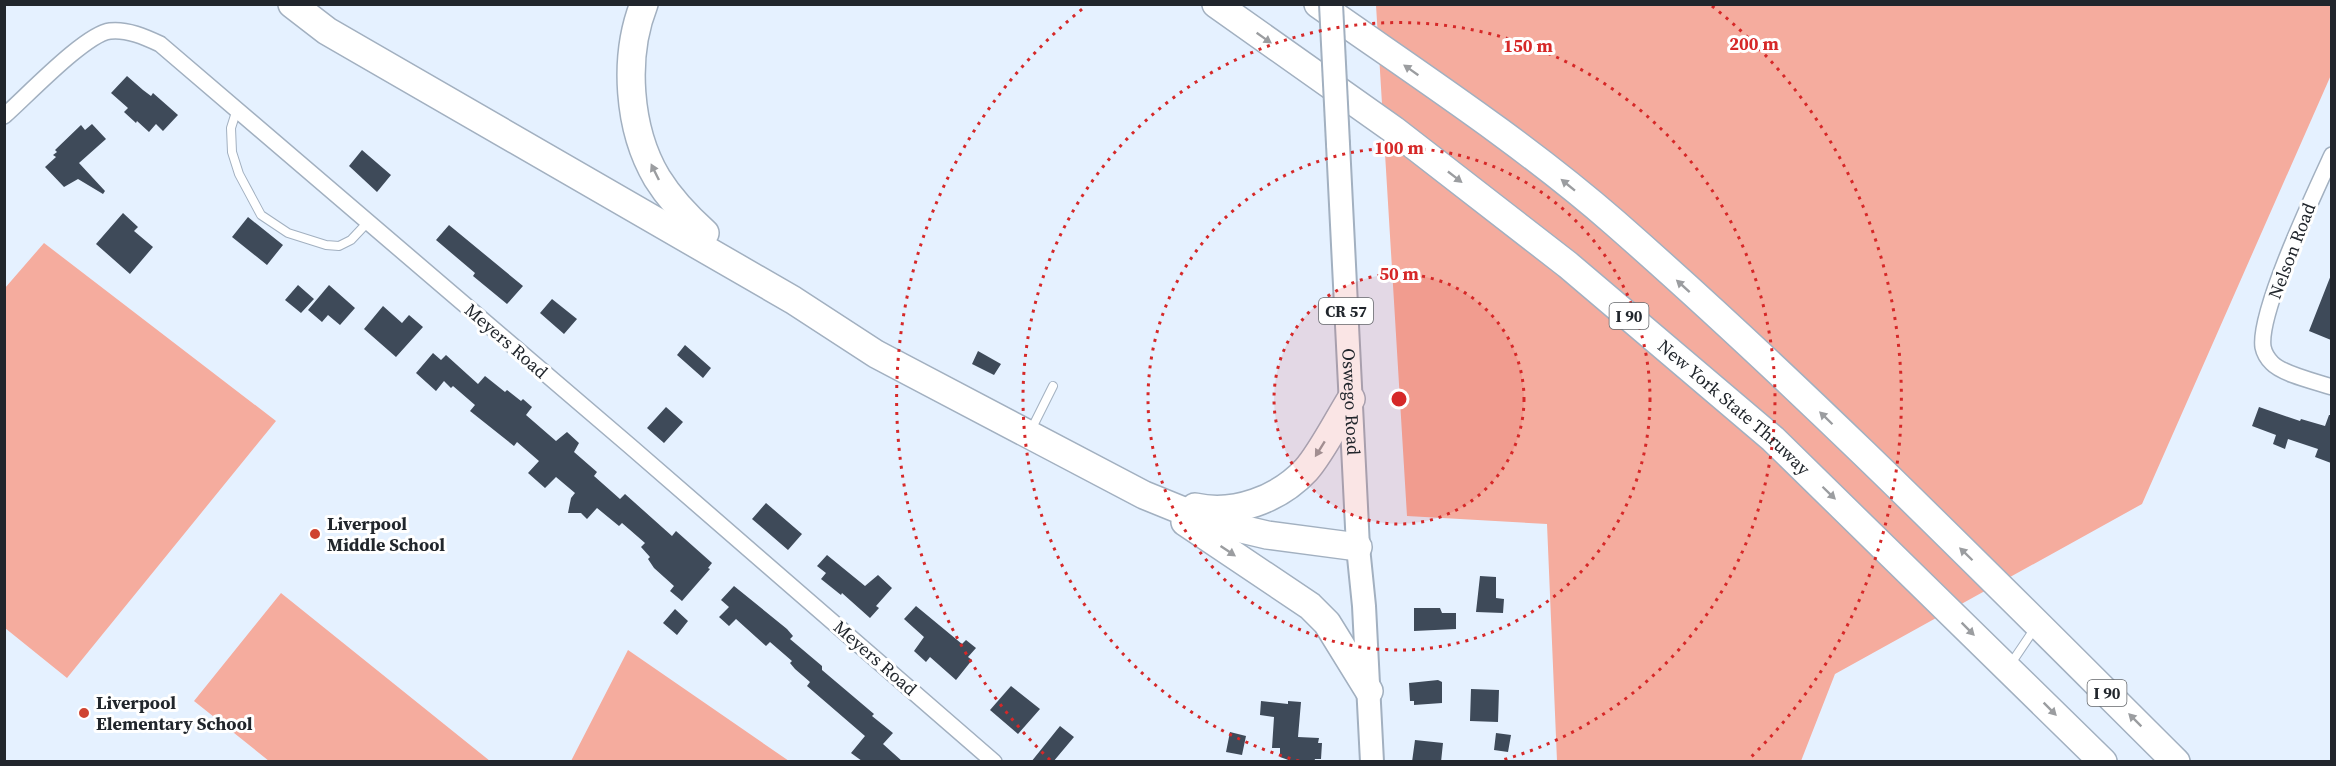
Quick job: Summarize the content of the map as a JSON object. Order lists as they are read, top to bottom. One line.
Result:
{"streets":{"highway":["I 90","New York State Thruway"],"main road":["CR 57","Oswego Road"],"street":["Nelson Road","Meyers Road"]},"crossings":[["CR 57","Oswego Road"]],"places":["Liverpool Middle School","Liverpool Elementary School"],"rings":["200 m","150 m","100 m","50 m"]}
